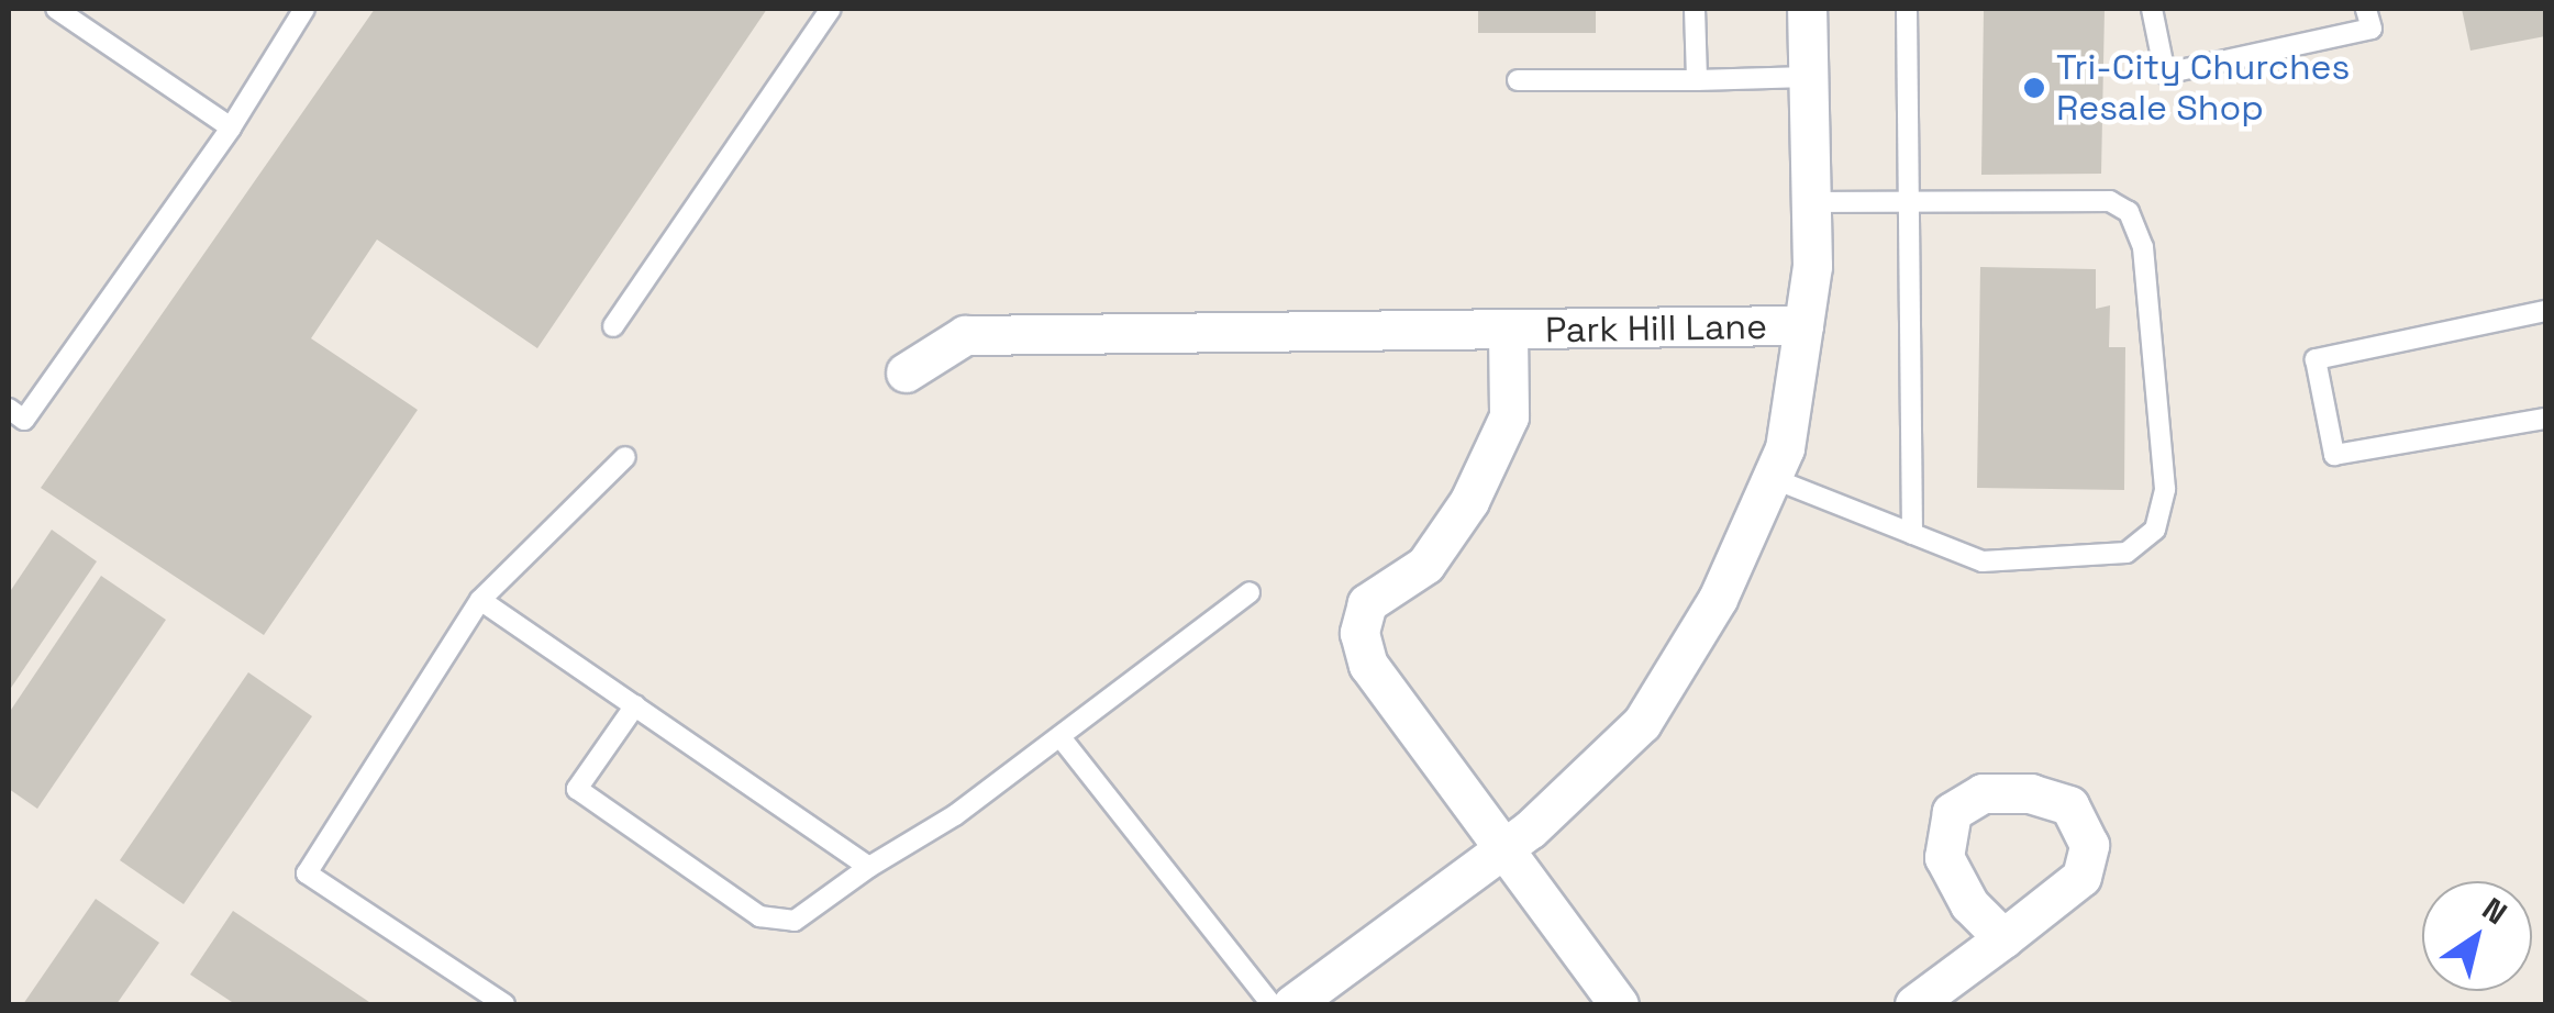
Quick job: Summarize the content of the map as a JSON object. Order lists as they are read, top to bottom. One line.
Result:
{"streets":{"street":["Park Hill Lane"]},"places":["Tri-City Churches Resale Shop"],"north":"top right"}
